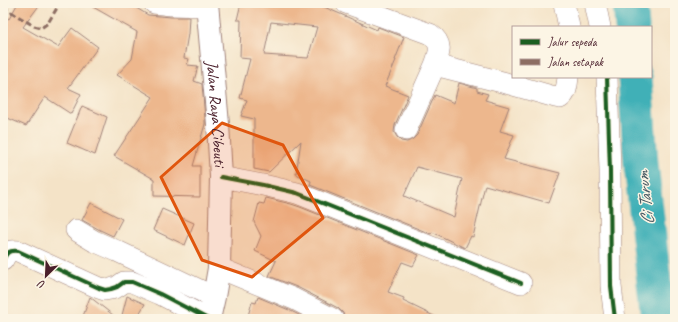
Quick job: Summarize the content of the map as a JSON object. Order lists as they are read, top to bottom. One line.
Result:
{"streets":{"main road":["Jalan Raya Cibeuti"]},"water":["Ci Tarum"],"legend":["Jalur sepeda","Jalan setapak"],"north":"bottom left"}
